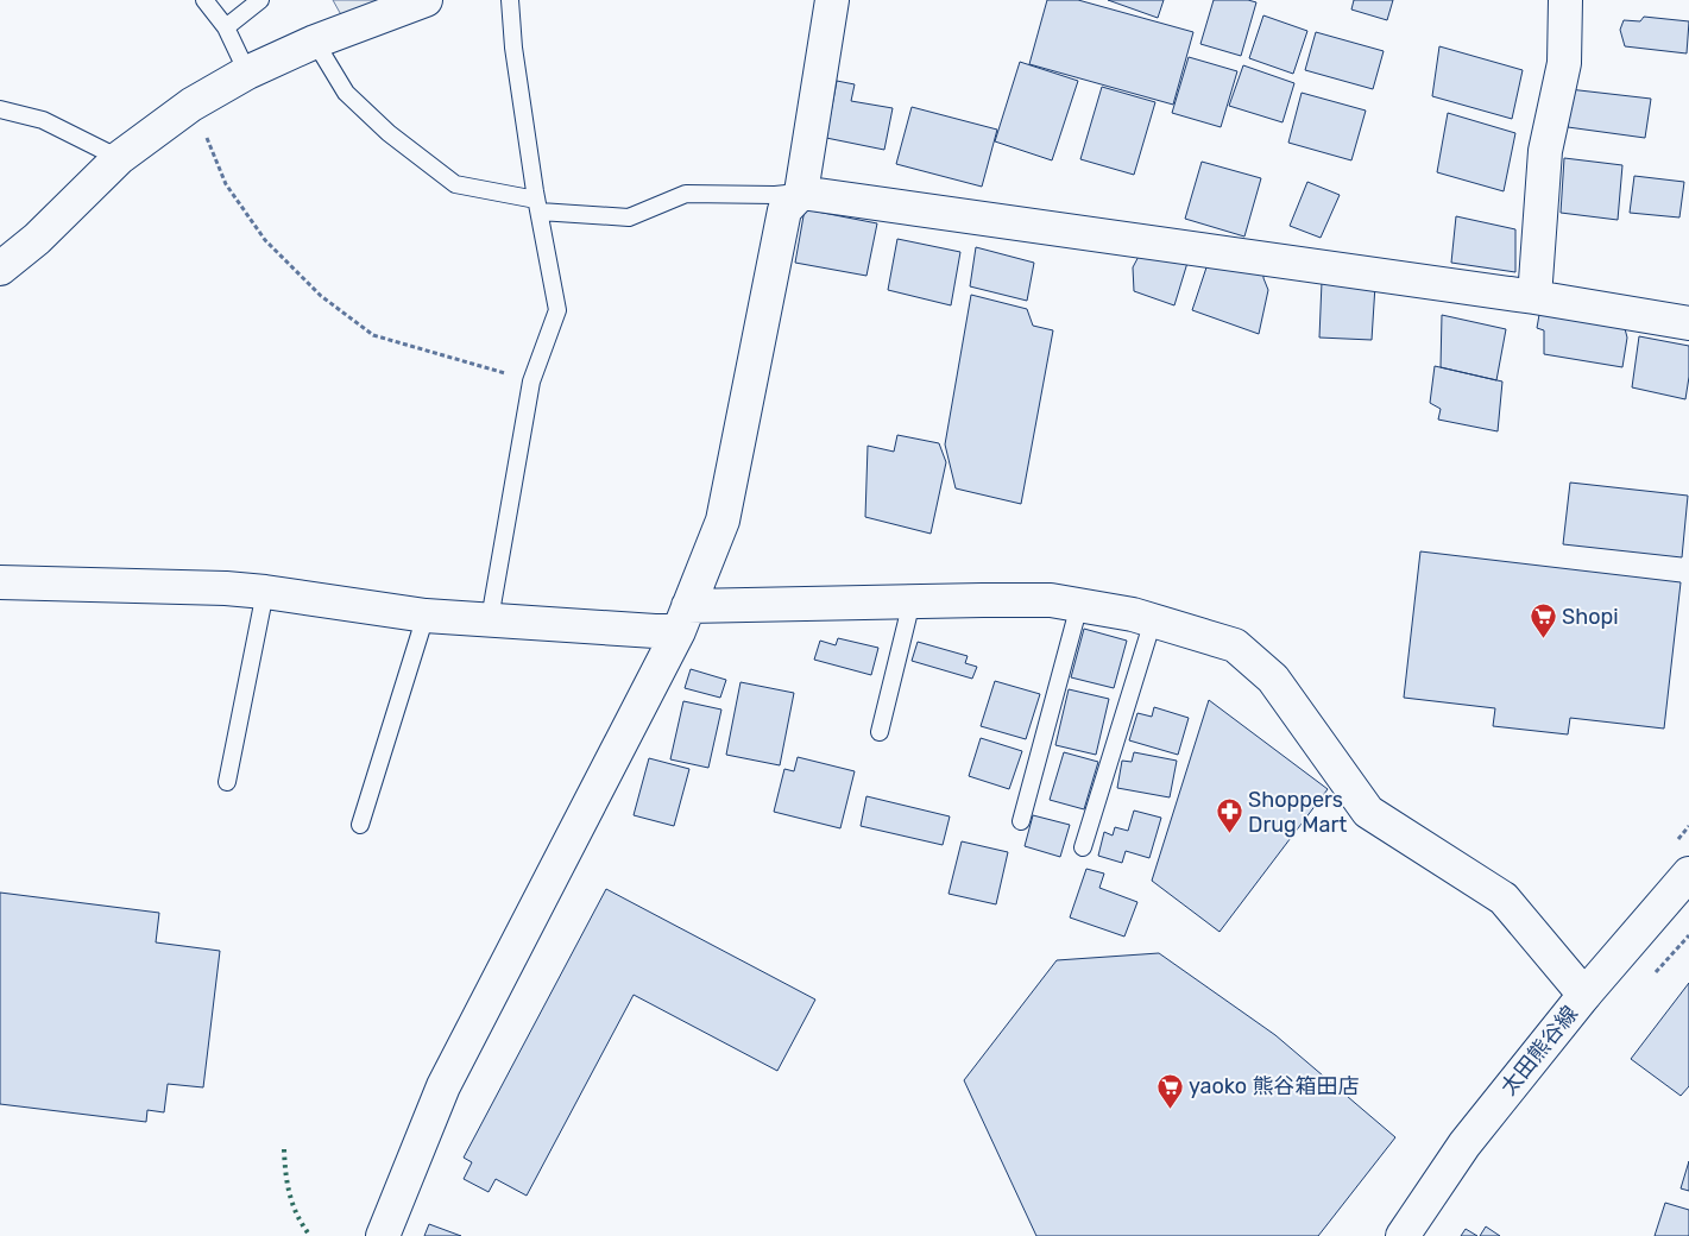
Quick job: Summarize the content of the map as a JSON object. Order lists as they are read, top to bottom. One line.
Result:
{"streets":{"street":["太田熊谷線"]},"places":{"supermarket":["Shopi","yaoko 熊谷箱田店"],"pharmacy":["Shoppers Drug Mart"]}}
